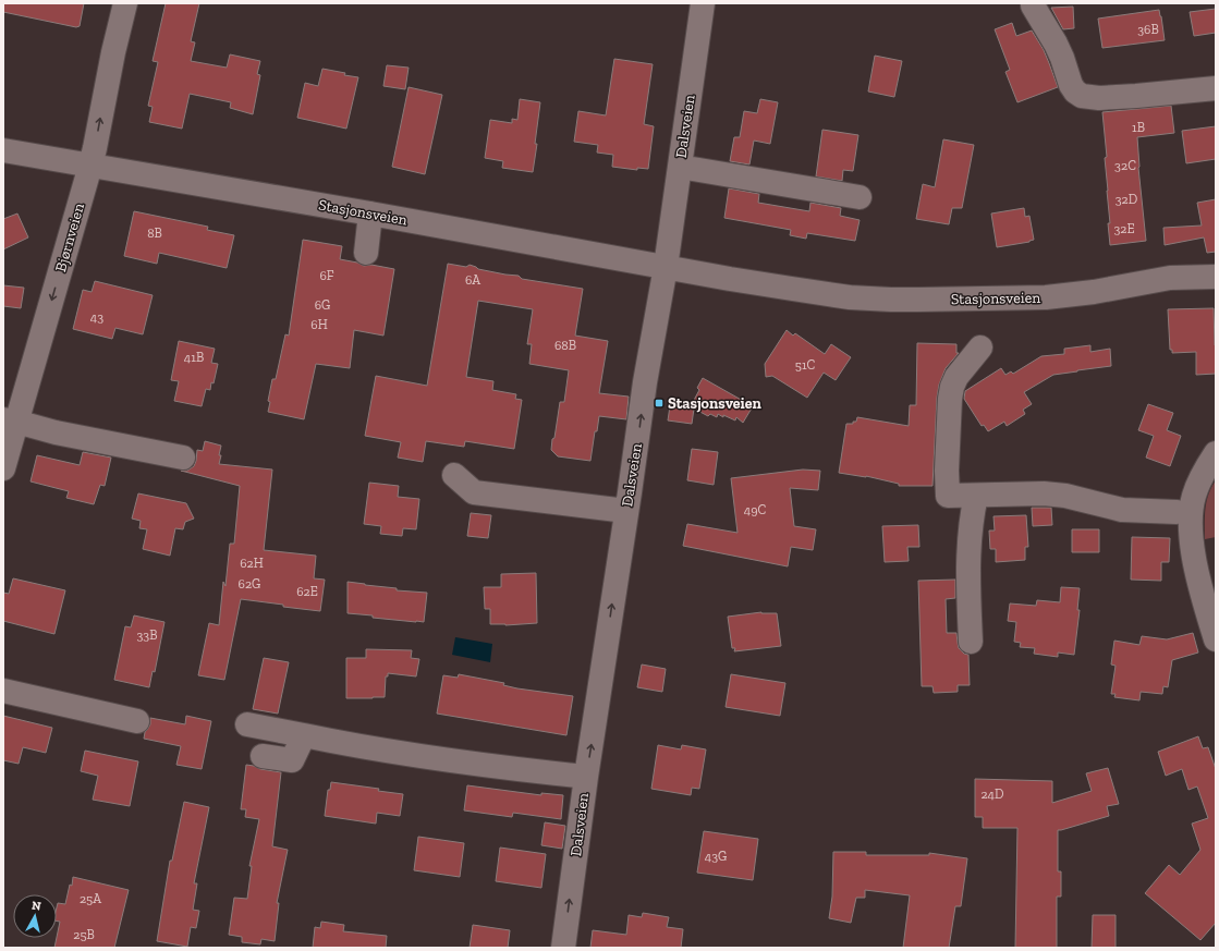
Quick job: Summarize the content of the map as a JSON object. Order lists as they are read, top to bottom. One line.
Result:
{"streets":{"street":["Dalsveien","Stasjonsveien","Bjørnveien"]},"crossings":[["Dalsveien","Stasjonsveien"],["Stasjonsveien","Bjørnveien"]],"one_way":["Dalsveien"],"places":{"transit":["Stasjonsveien"]},"house_numbers":["36B","1B","32C","32D","32E","8B","6F","6A","6G","43","6H","68B","41B","51C","49C","62H","62G","62E","33B","24D","43G","25A","25B"],"north":"top"}
